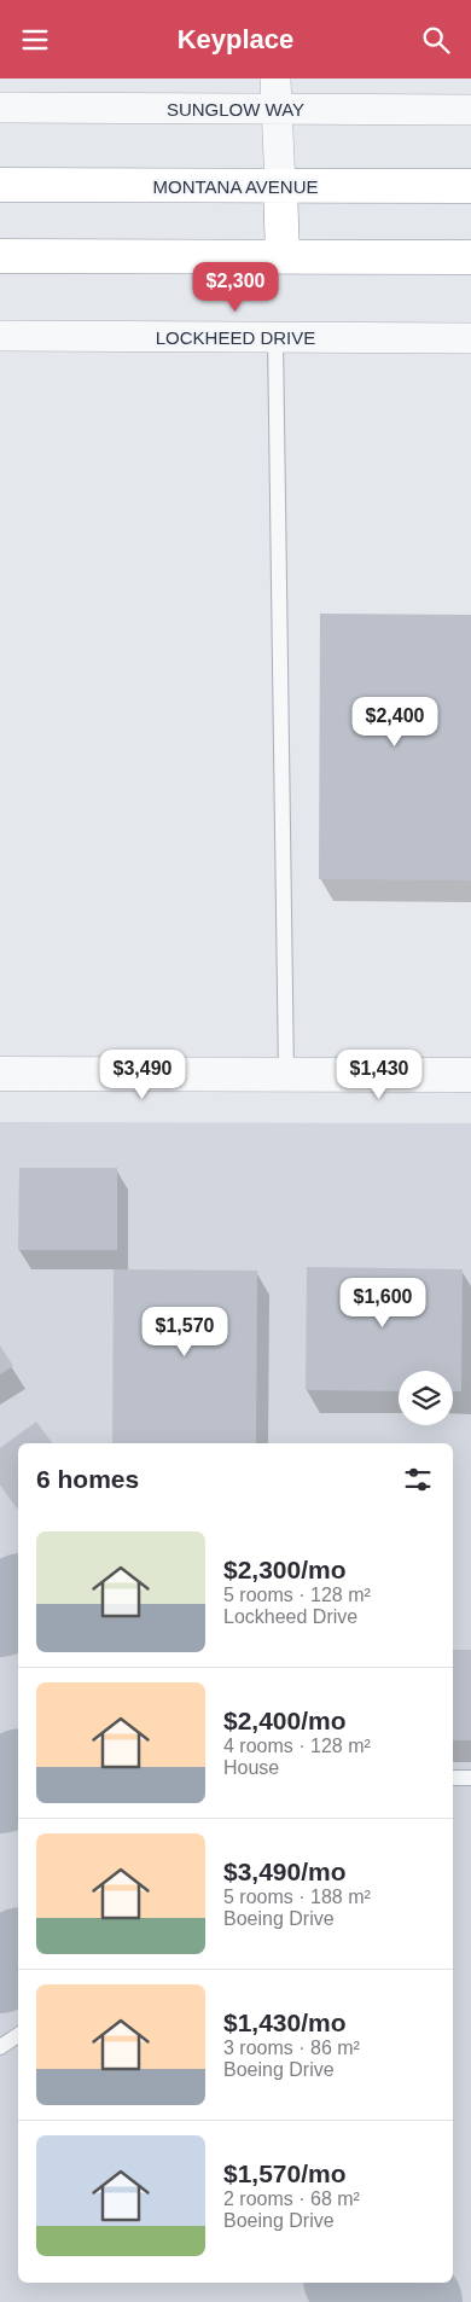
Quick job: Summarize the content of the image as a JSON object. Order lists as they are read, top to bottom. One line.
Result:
{"streets":{"highway":["MONTANA AVENUE"],"street":["SUNGLOW WAY","LOCKHEED DRIVE"]},"page":{"header":"Keyplace","price":["$2,300","$2,400","$3,490","$1,430","$1,600","$1,570"],"heading":"6 homes","list":[{"name":"$2,300/mo","note":"5 rooms · 128 m² · Lockheed Drive"},{"name":"$2,400/mo","note":"4 rooms · 128 m² · House"},{"name":"$3,490/mo","note":"5 rooms · 188 m² · Boeing Drive"},{"name":"$1,430/mo","note":"3 rooms · 86 m² · Boeing Drive"},{"name":"$1,570/mo","note":"2 rooms · 68 m² · Boeing Drive"}]}}
